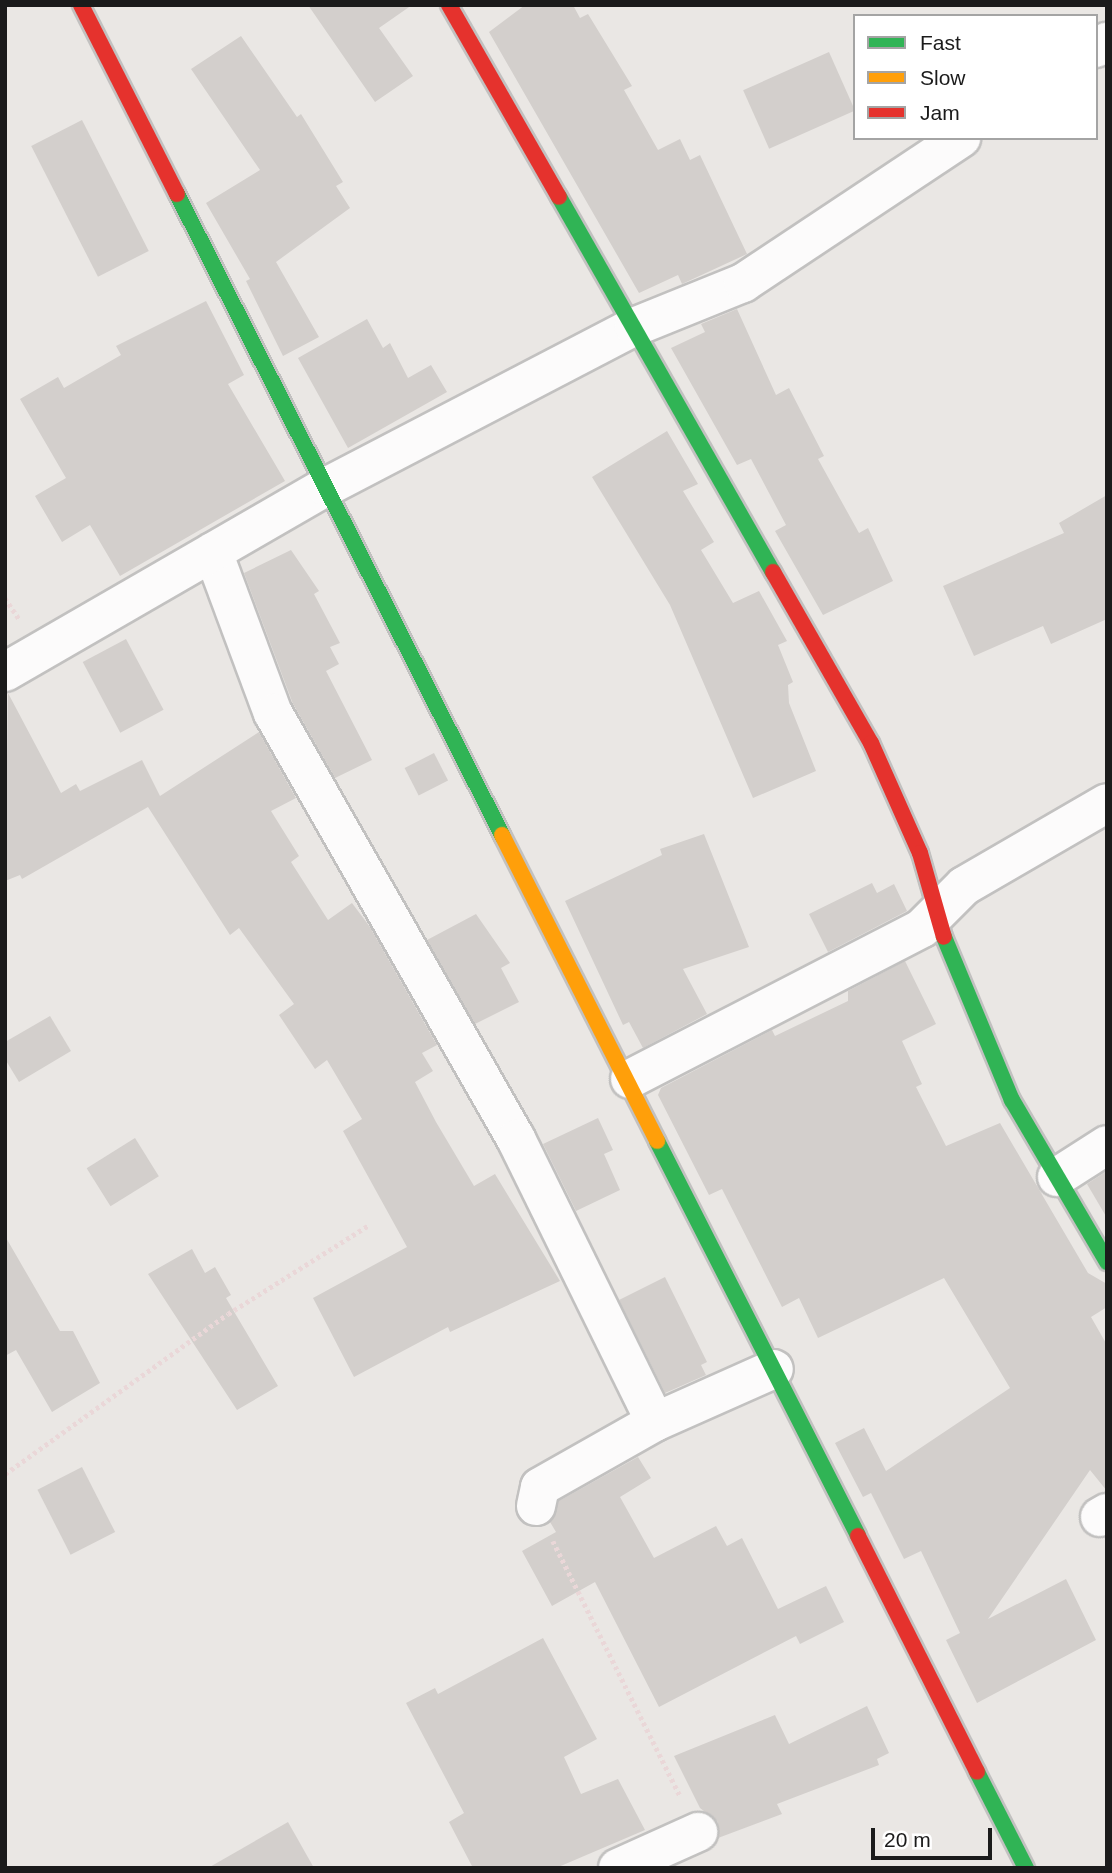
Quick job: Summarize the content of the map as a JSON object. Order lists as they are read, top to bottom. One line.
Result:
{"legend":["Fast","Slow","Jam"],"scale_bar":"20 m"}
